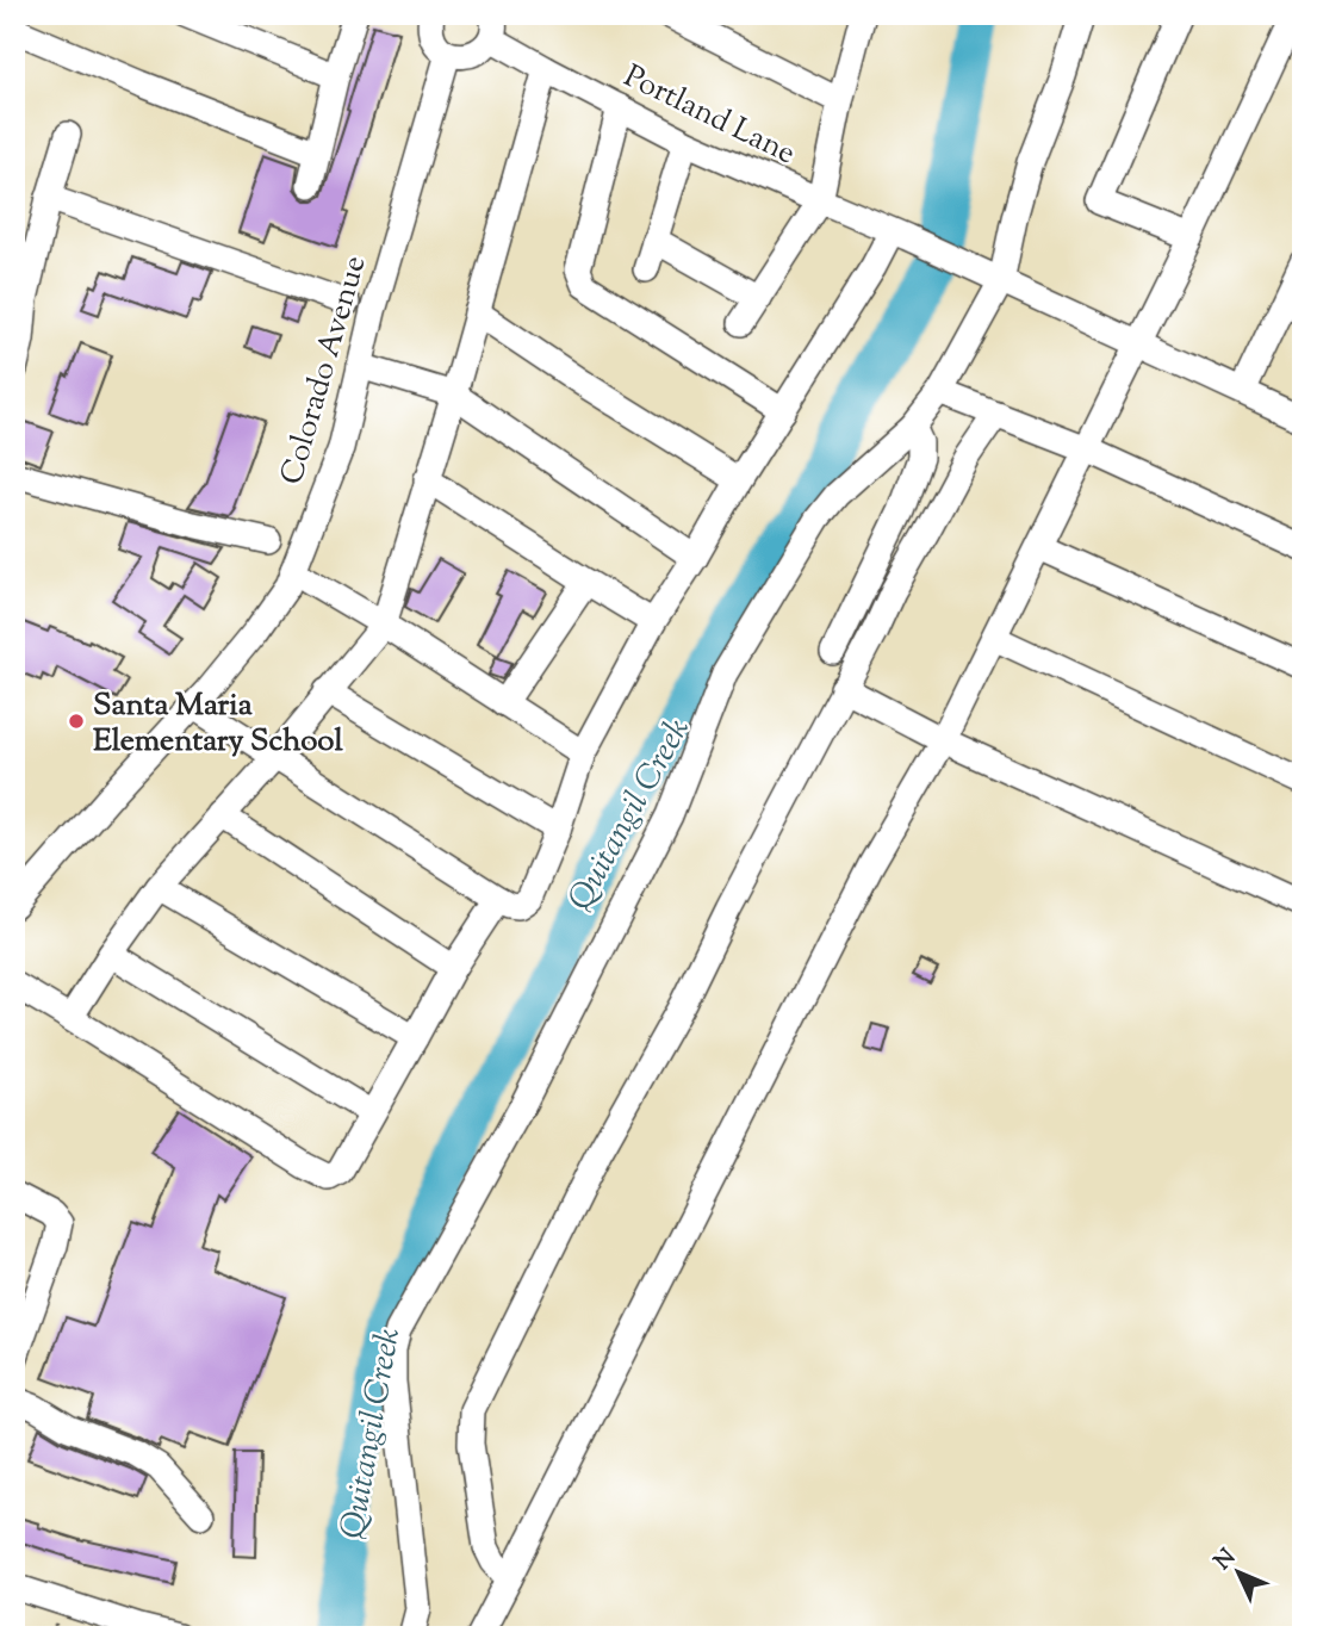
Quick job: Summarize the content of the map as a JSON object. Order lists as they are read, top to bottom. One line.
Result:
{"streets":{"street":["Portland Lane","Colorado Avenue"]},"water":["Quitangil Creek"],"places":["Santa Maria Elementary School"],"north":"top left"}
